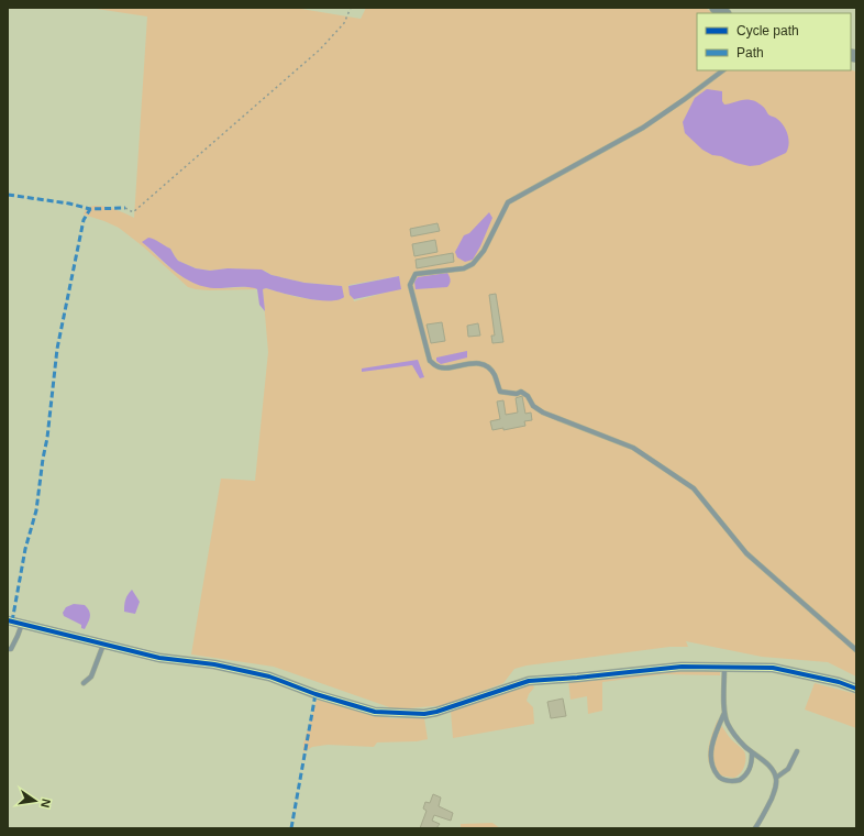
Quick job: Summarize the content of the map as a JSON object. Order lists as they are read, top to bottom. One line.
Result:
{"legend":["Cycle path","Path"],"north":"right"}
